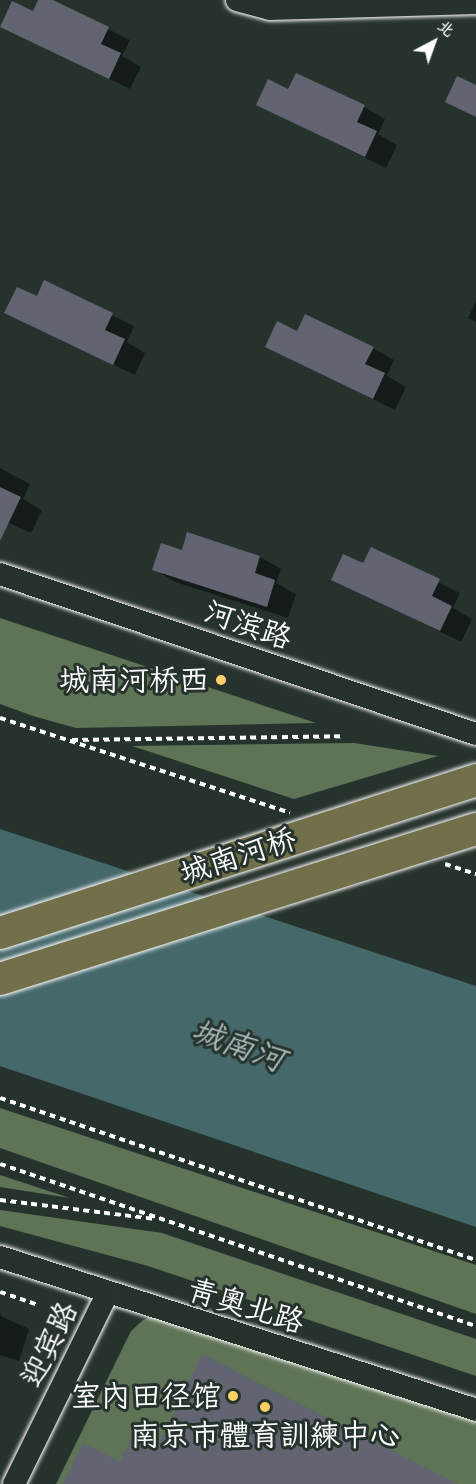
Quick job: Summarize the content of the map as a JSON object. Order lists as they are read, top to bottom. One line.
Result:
{"streets":{"highway":["城南河桥"],"street":["河滨路","青奥北路","迎宾路"]},"crossings":[["青奥北路","迎宾路"]],"water":["城南河"],"places":["城南河桥西","室内田径馆","南京市體育訓練中心"],"north":"top right"}
